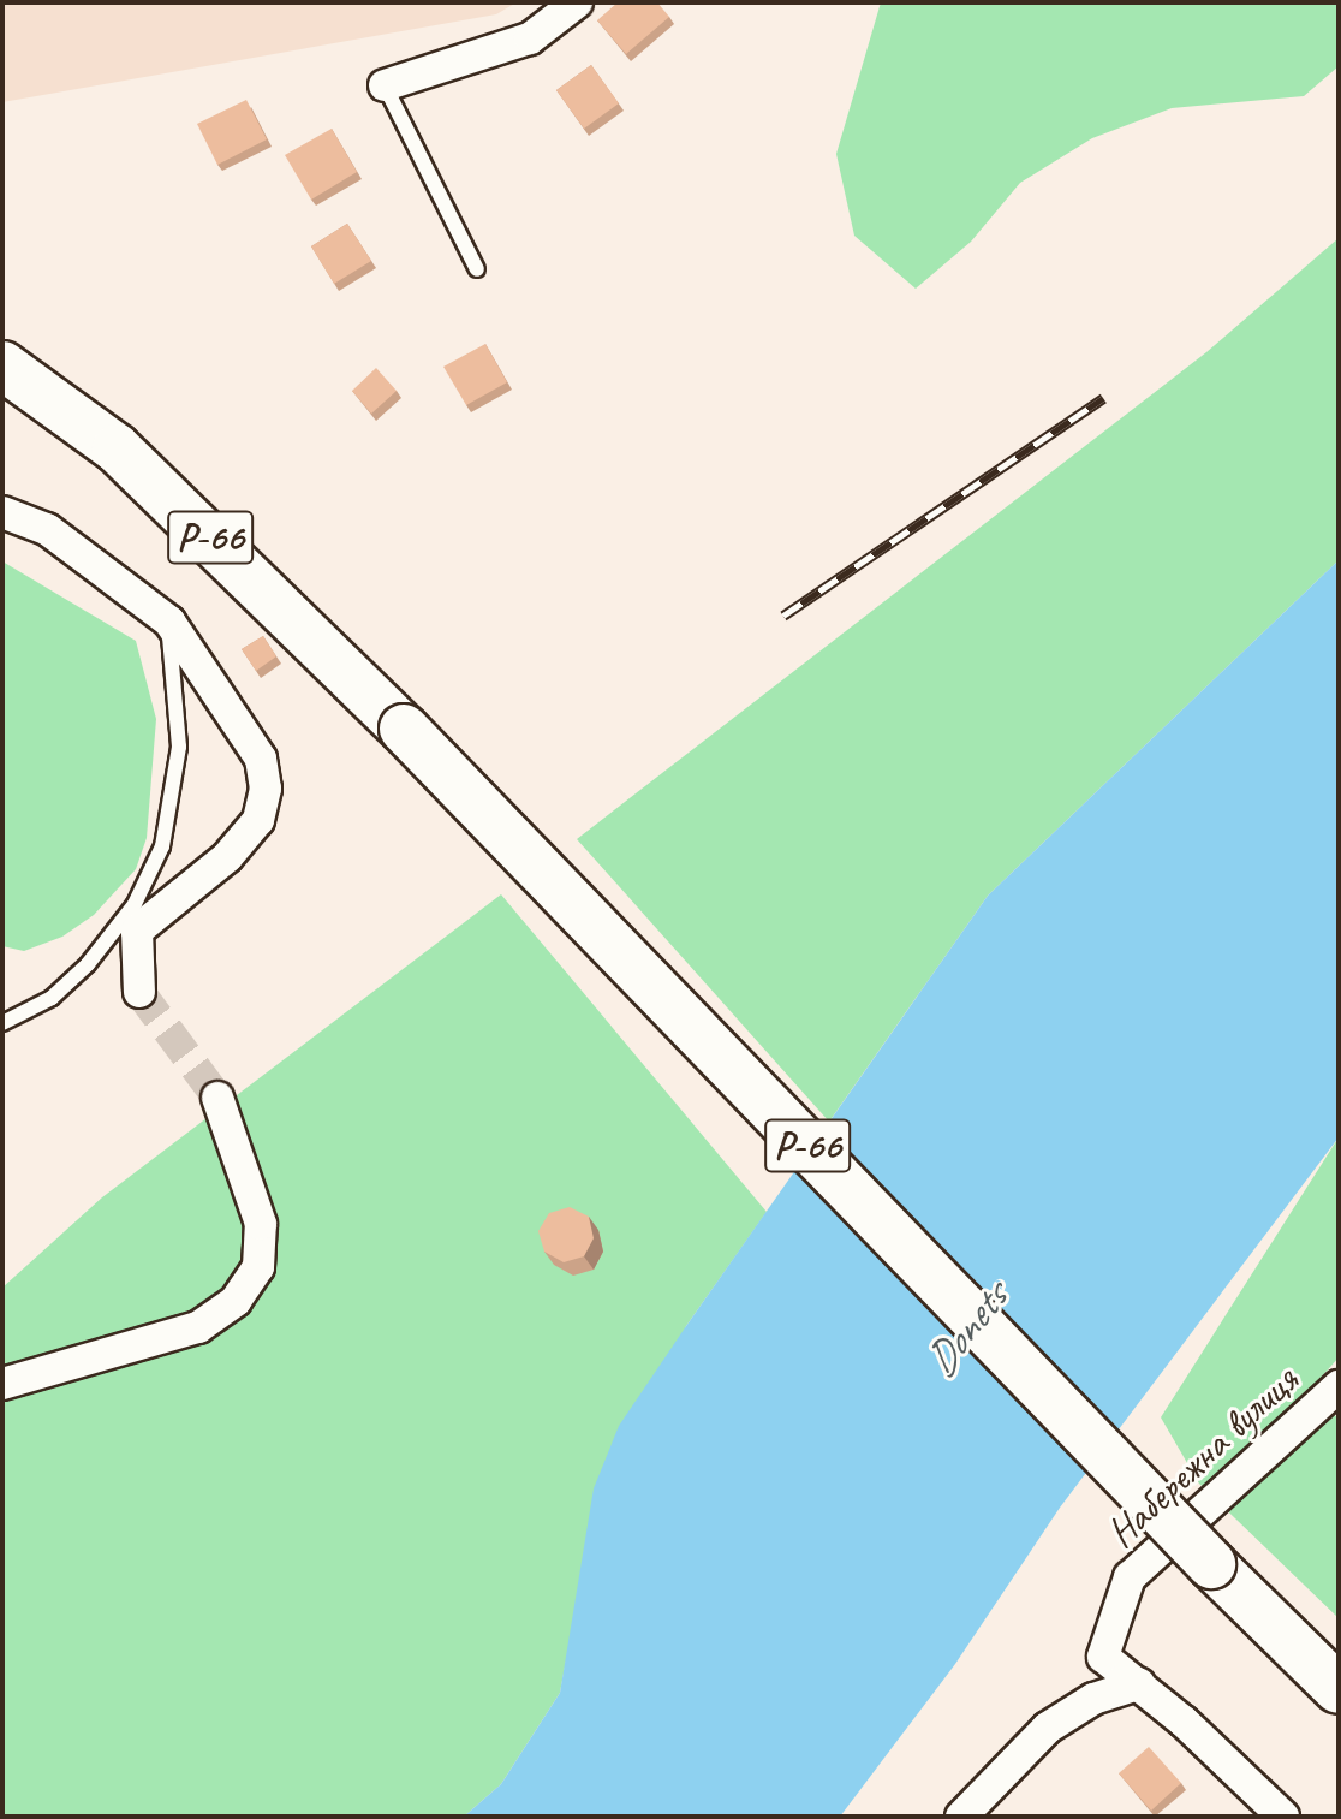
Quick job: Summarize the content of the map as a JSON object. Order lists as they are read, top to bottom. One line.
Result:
{"streets":{"main road":["Р-66"],"street":["Набережна вулиця"]},"water":["Donets"]}
